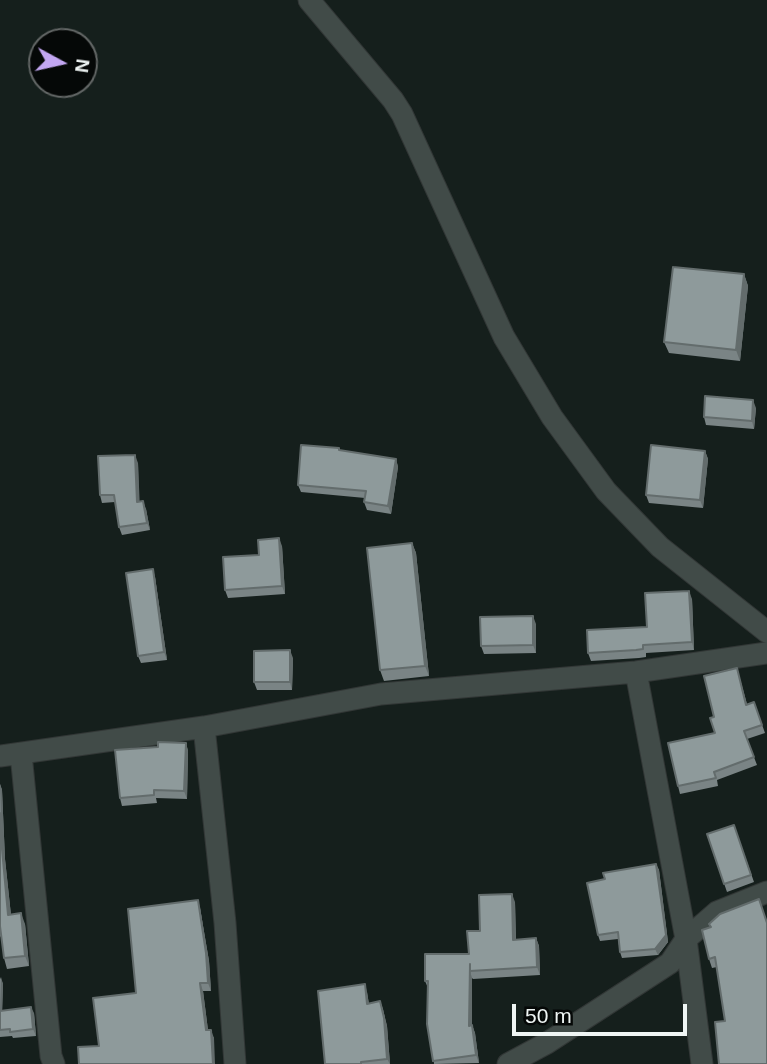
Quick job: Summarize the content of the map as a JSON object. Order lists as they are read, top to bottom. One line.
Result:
{"scale_bar":"50 m","north":"right"}
